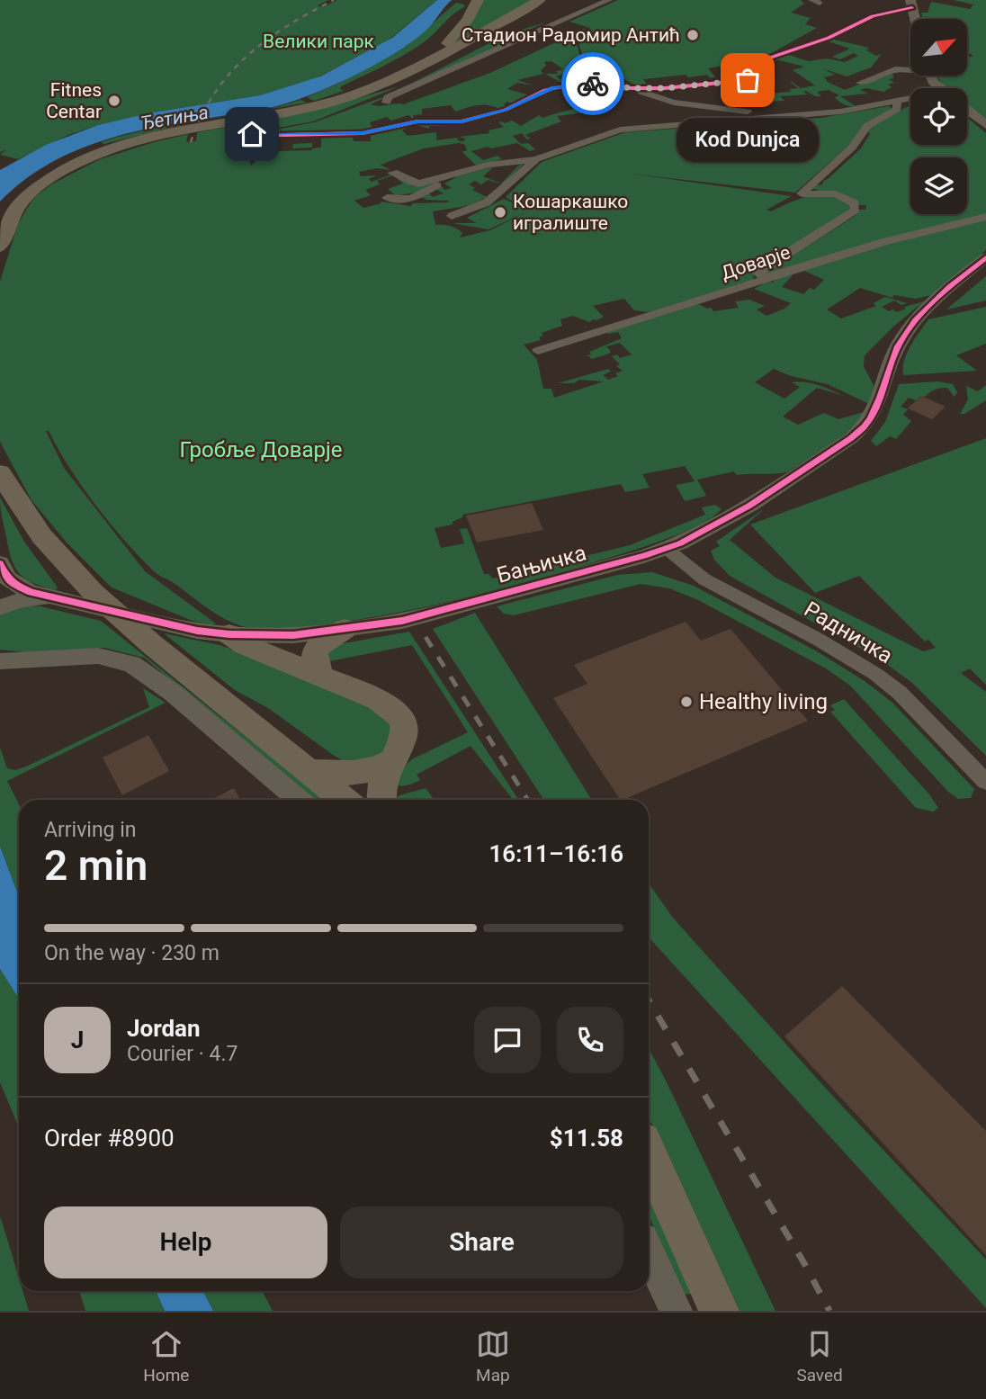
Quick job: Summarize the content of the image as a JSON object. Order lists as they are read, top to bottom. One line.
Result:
{"streets":{"street":["Доварје","Бањичка","Радничка"]},"crossings":[["Бањичка","Радничка"]],"water":["Ђетиња"],"parks":["Велики парк","Гробље Доварје"],"places":["Стадион Радомир Антић","Kod Dunjca","Fitnes Centar","Кошаркашко игралиште","Healthy living"],"north":"top right","page":{"bubble":"Kod Dunjca","heading":["2 min","Arriving in","16:11–16:16"],"panel":["Jordan","Courier · 4.7","Order #8900","$11.58"],"bar":"On the way · 230 m","round":"J","buttons":["Help","Share"],"tabs":["Home","Map","Saved"]}}
